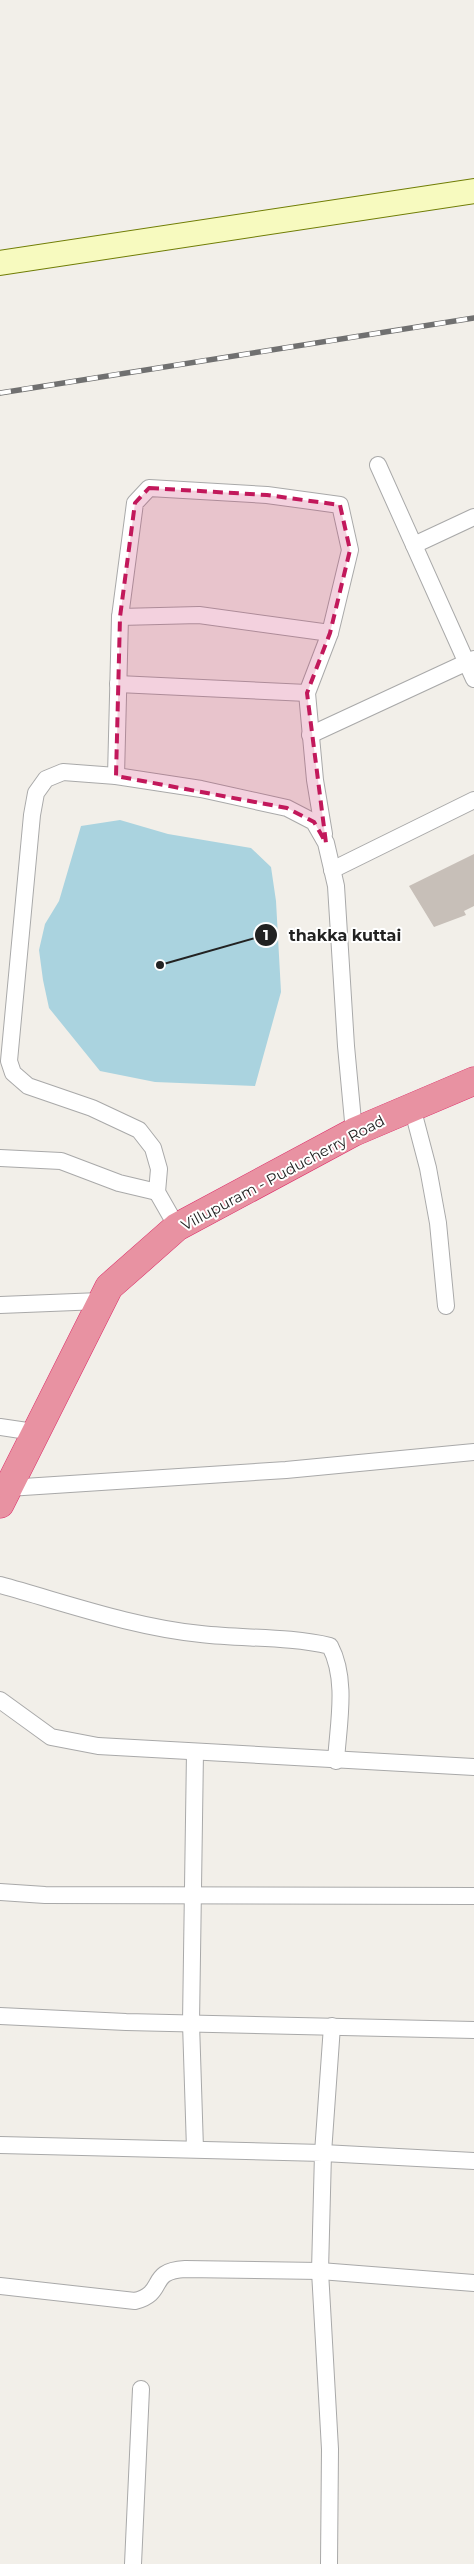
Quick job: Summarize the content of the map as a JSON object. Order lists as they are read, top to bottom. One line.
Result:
{"streets":{"highway":["Villupuram - Puducherry Road"]},"places":["thakka kuttai"]}
